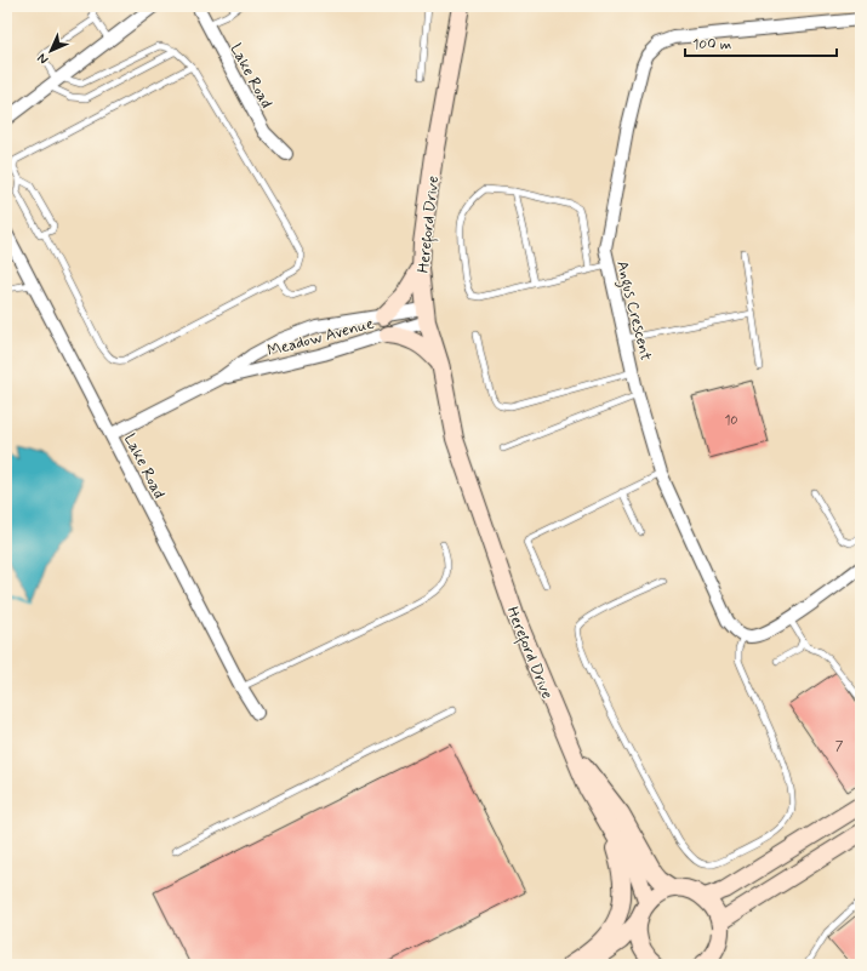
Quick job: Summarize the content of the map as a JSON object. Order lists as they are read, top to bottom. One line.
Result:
{"streets":{"street":["Lake Road","Hereford Drive","Angus Crescent","Meadow Avenue"]},"crossings":[["Lake Road","Meadow Avenue"],["Hereford Drive","Meadow Avenue"]],"house_numbers":["10","7"],"scale_bar":"100 m","north":"bottom left"}
